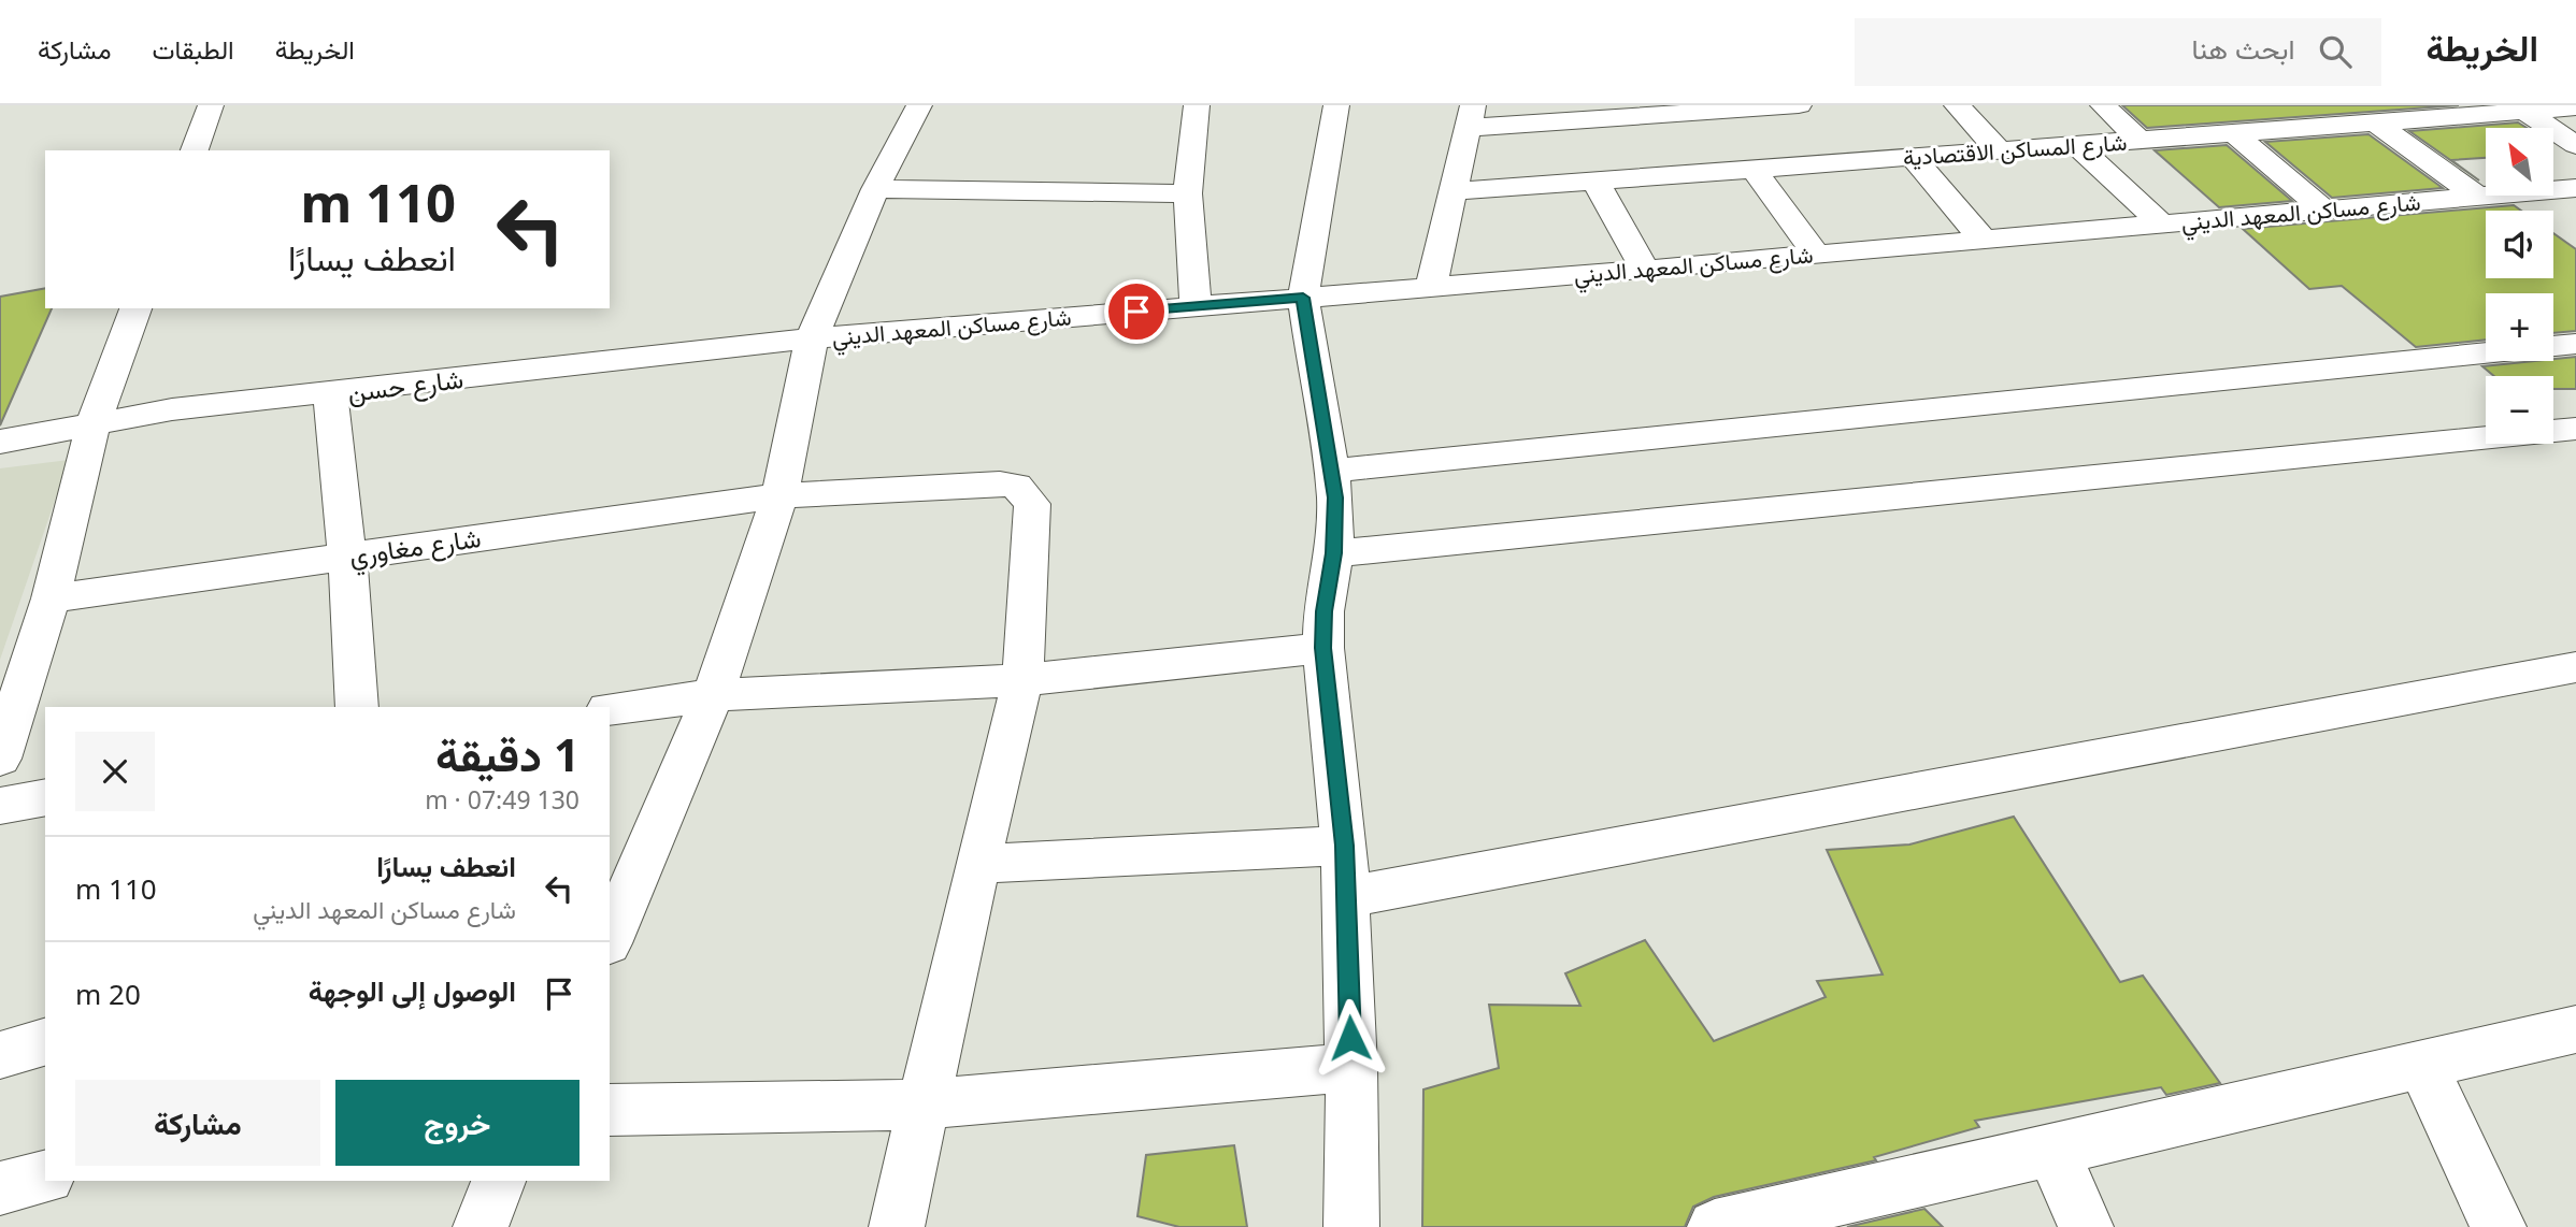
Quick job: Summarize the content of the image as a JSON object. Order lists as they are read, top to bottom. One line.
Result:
{"streets":{"street":["شارع المساكن الاقتصادية","شارع مساكن المعهد الديني","شارع حسن","شارع مغاوري"]},"crossings":[["شارع مساكن المعهد الديني","شارع حسن"]],"north":"top left","page":{"header":"الخريطة","search":"ابحث هنا","nav":["الخريطة","الطبقات","مشاركة"],"map_buttons":["+","−"],"turn":["110 m","انعطف يسارًا"],"heading":["1 دقيقة","130 m · 07:49"],"list":[{"name":"انعطف يسارًا","note":"شارع مساكن المعهد الديني","value":"110 m"},{"name":"الوصول إلى الوجهة","value":"20 m"}],"buttons":["خروج","مشاركة"]}}
